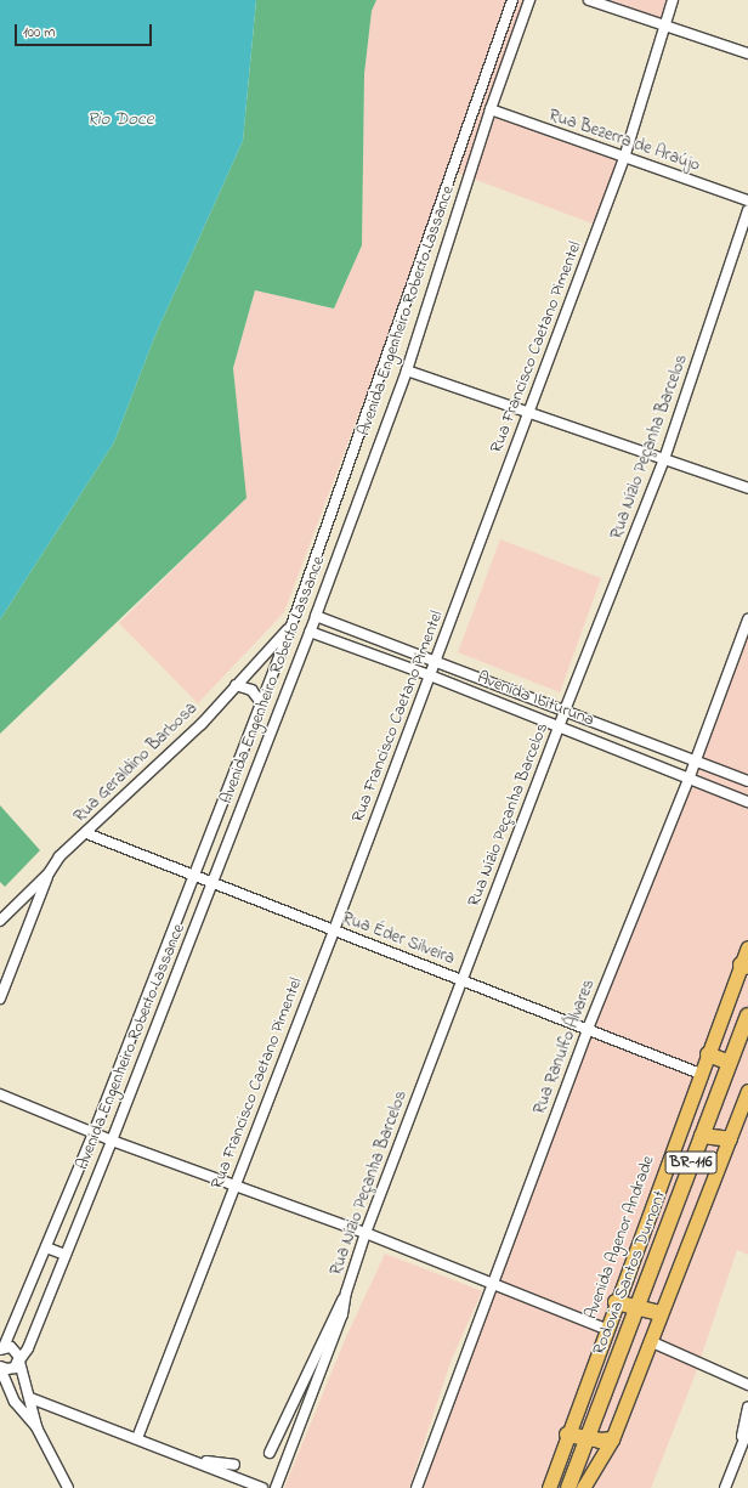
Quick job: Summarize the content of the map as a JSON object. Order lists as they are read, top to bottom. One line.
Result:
{"streets":{"highway":["BR-116","Rodovia Santos Dumont"],"main road":["Avenida Agenor Andrade"],"street":["Rua Bezerra de Araújo","Avenida Engenheiro Roberto Lassance","Rua Francisco Caetano Pimentel","Rua Nízio Peçanha Barcelos","Avenida Ibituruna","Rua Geraldino Barbosa","Rua Éder Silveira","Rua Ranulfo Álvares"]},"crossings":[["Rua Bezerra de Araújo","Avenida Engenheiro Roberto Lassance"],["Rua Bezerra de Araújo","Rua Francisco Caetano Pimentel"],["Avenida Engenheiro Roberto Lassance","Avenida Ibituruna"],["Avenida Engenheiro Roberto Lassance","Rua Geraldino Barbosa"],["Avenida Engenheiro Roberto Lassance","Rua Éder Silveira"],["Rua Francisco Caetano Pimentel","Avenida Ibituruna"],["Rua Francisco Caetano Pimentel","Rua Éder Silveira"],["Rua Nízio Peçanha Barcelos","Avenida Ibituruna"],["Rua Nízio Peçanha Barcelos","Rua Éder Silveira"],["Avenida Ibituruna","Rua Ranulfo Álvares"],["Rua Geraldino Barbosa","Rua Éder Silveira"],["Rua Éder Silveira","Rua Ranulfo Álvares"],["Rua Éder Silveira","Avenida Agenor Andrade"]],"water":["Rio Doce"],"scale_bar":"100 m"}
